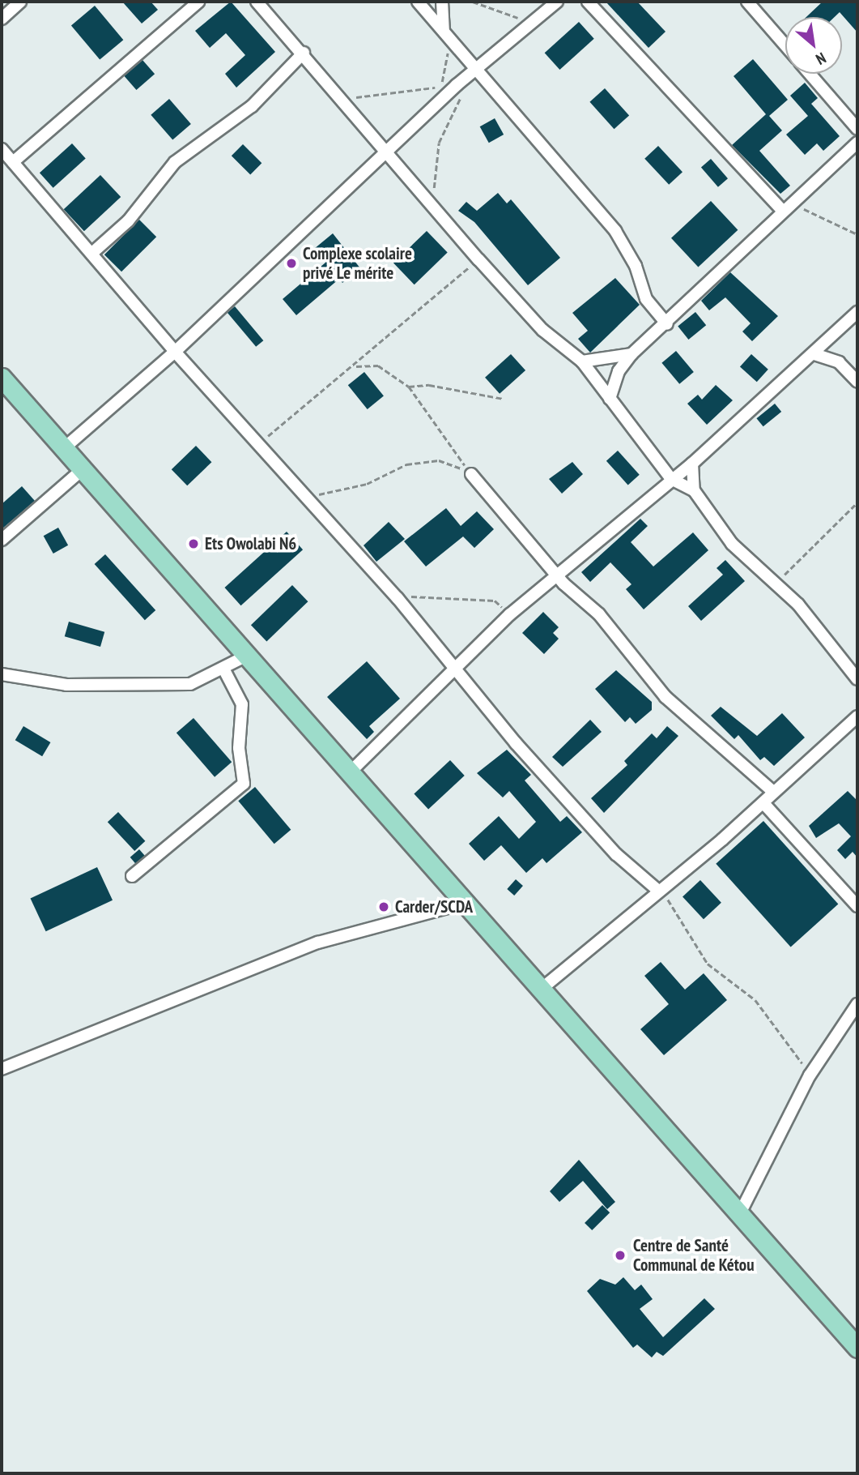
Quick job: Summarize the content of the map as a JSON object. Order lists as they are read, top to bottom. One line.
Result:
{"places":["Complexe scolaire privé Le mérite","Ets Owolabi N6","Carder/SCDA","Centre de Santé Communal de Kétou"],"north":"bottom right"}
